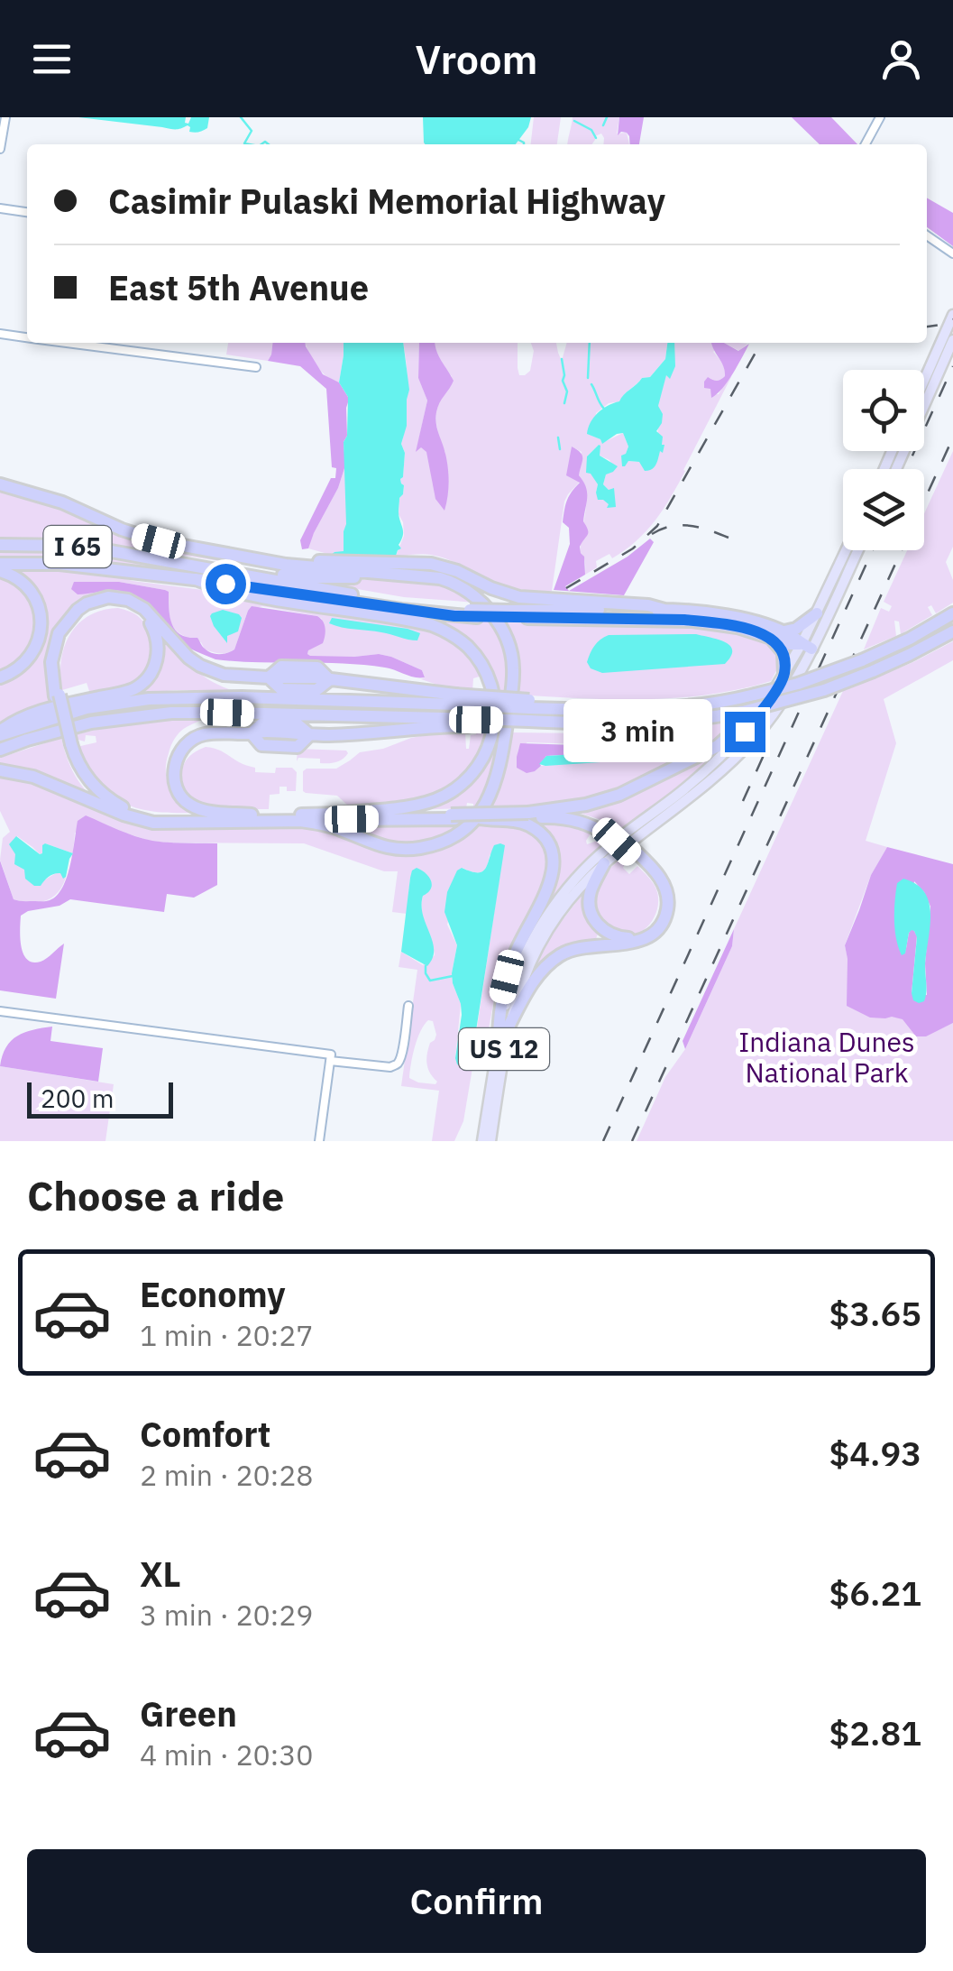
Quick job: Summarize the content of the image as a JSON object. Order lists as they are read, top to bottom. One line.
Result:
{"streets":{"highway":["I 65"],"main road":["US 12"]},"crossings":[["I 65","US 12"]],"parks":["Indiana Dunes National Park"],"scale_bar":"200 m","page":{"header":"Vroom","banner":["Casimir Pulaski Memorial Highway","East 5th Avenue"],"bubble":"3 min","scale":"200 m","heading":"Choose a ride","list":[{"name":"Economy","note":"1 min · 20:27","value":"$3.65"},{"name":"Comfort","note":"2 min · 20:28","value":"$4.93"},{"name":"XL","note":"3 min · 20:29","value":"$6.21"},{"name":"Green","note":"4 min · 20:30","value":"$2.81"}],"buttons":"Confirm"}}
